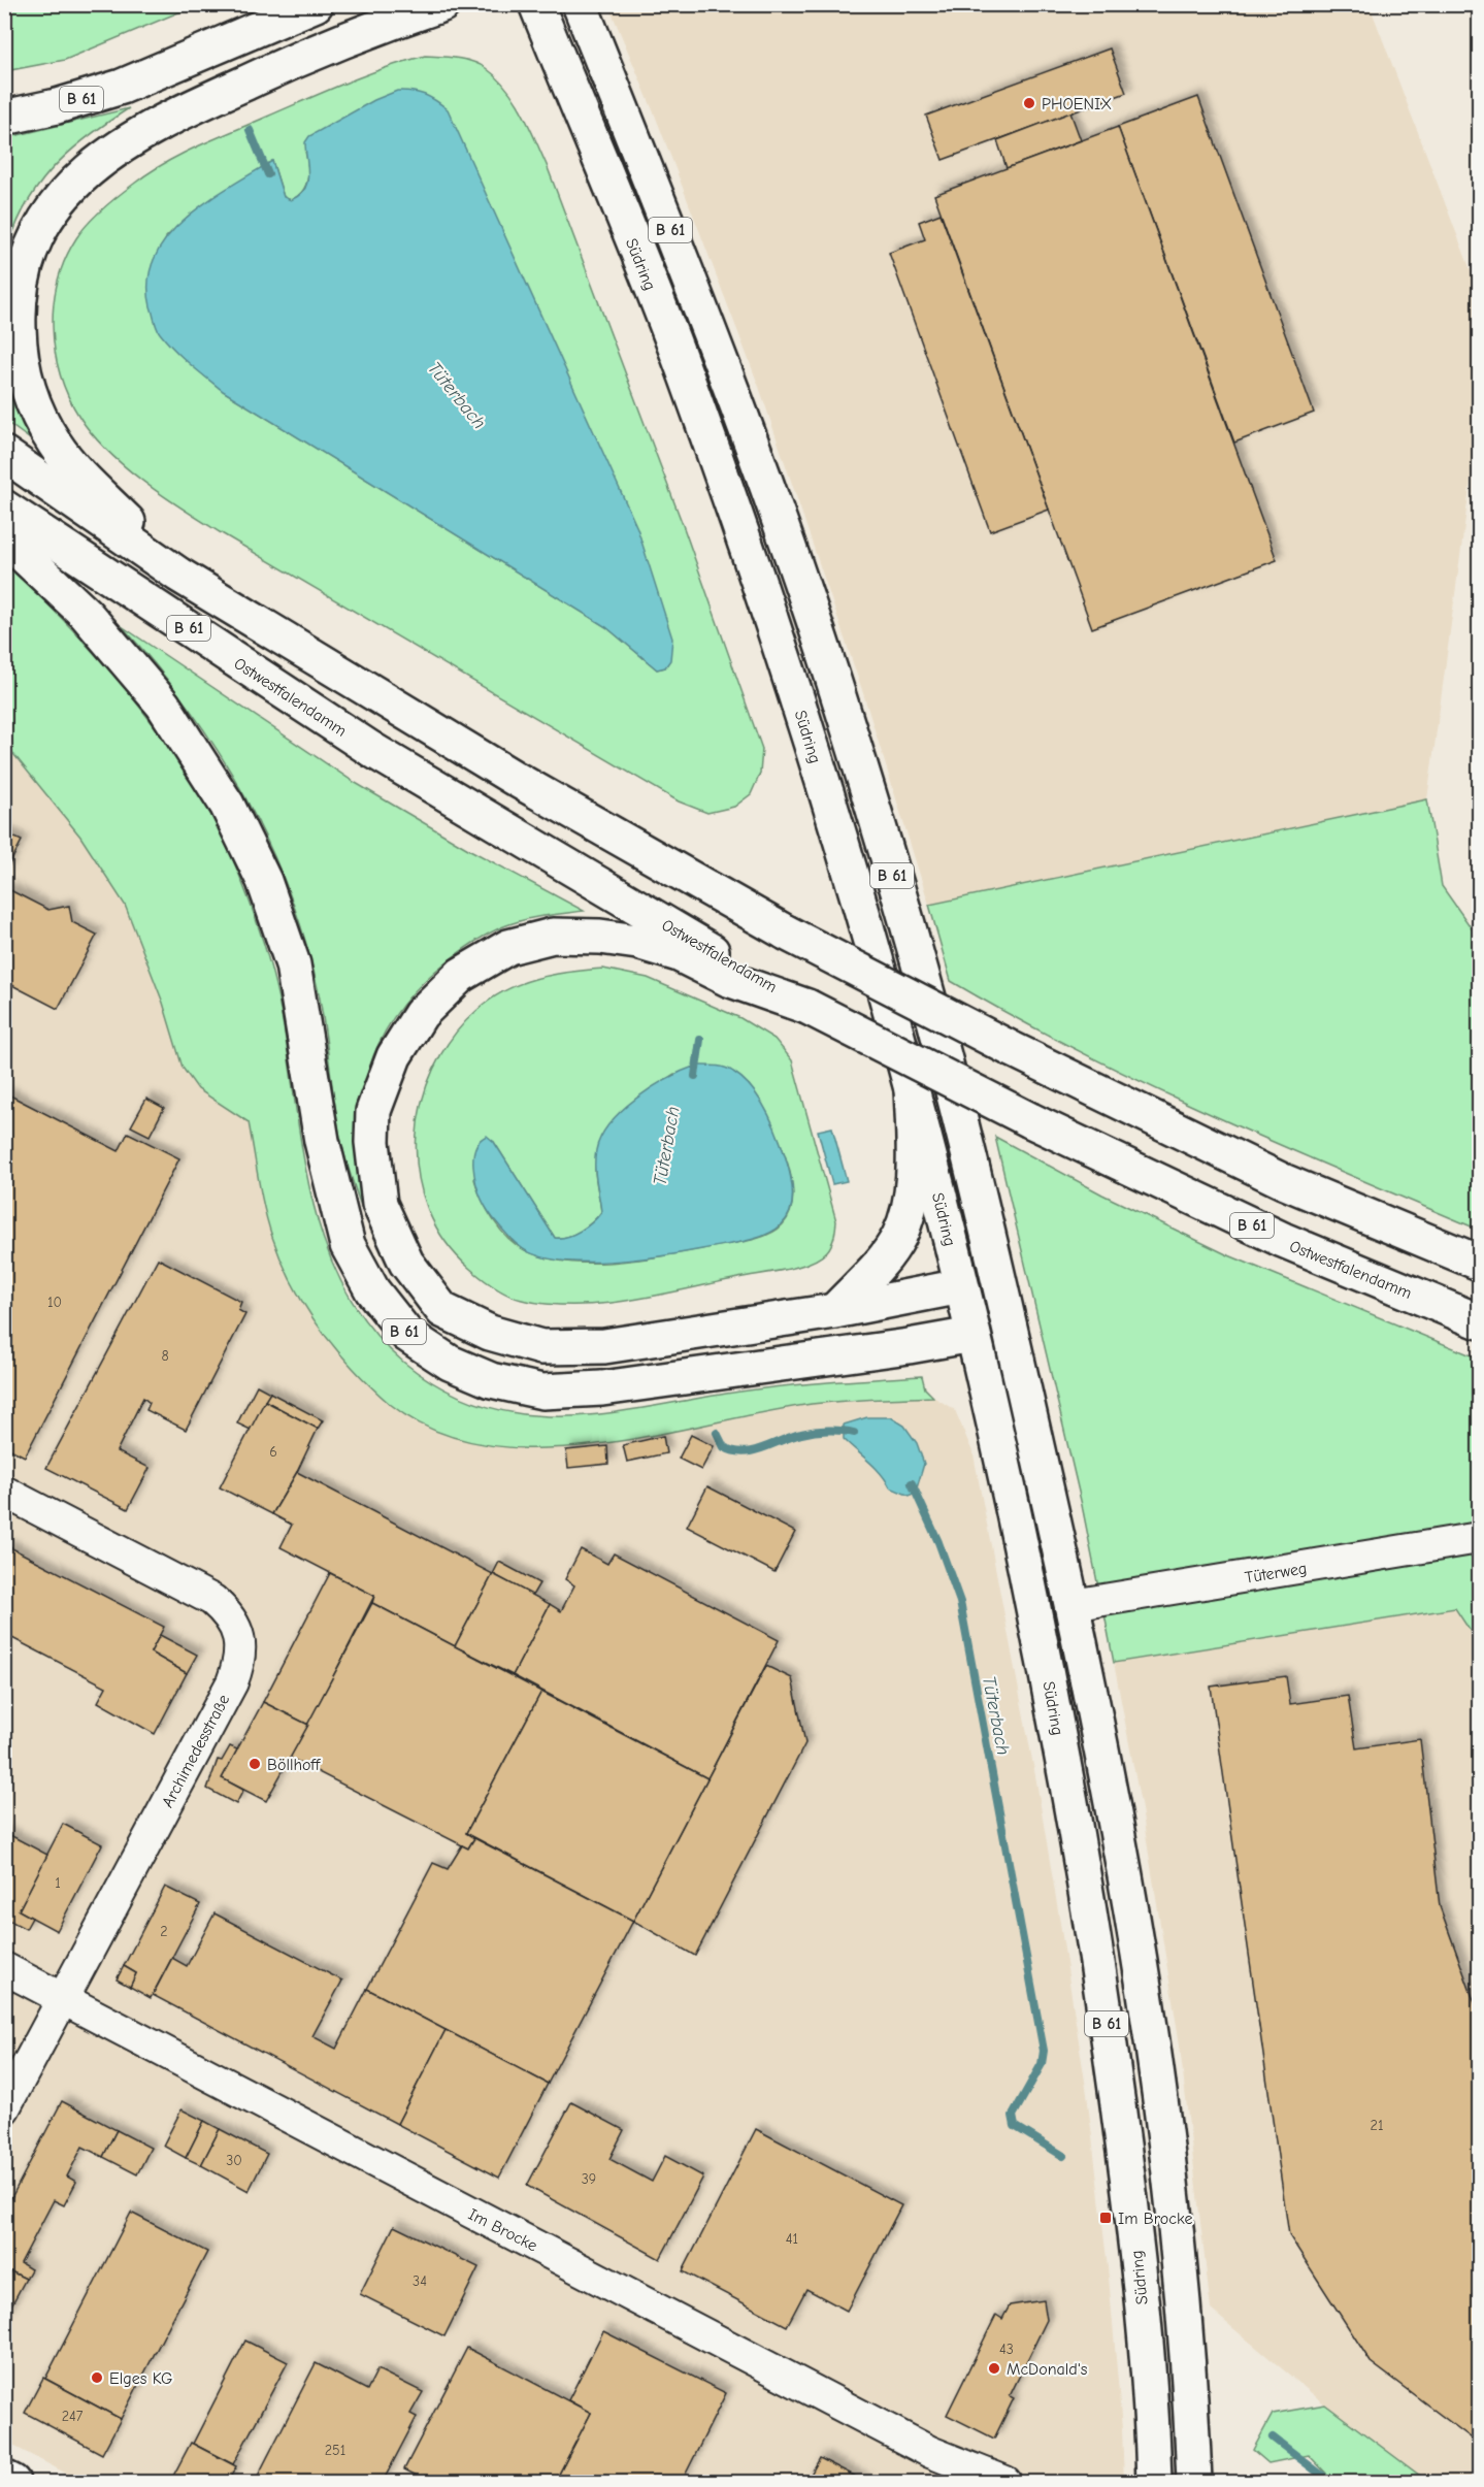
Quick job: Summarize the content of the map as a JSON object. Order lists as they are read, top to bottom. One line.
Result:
{"streets":{"main road":["B 61","Südring","Ostwestfalendamm"],"street":["Tüterweg","Archimedesstraße","Im Brocke"]},"crossings":[["B 61","Südring"],["B 61","Tüterweg"],["Archimedesstraße","Im Brocke"]],"water":["Tüterbach"],"places":{"other":["PHOENIX","Böllhoff","McDonald's","Elges KG"],"transit":["Im Brocke"]},"house_numbers":["10","8","6","1","2","21","30","39","41","34","43","247","251"]}
